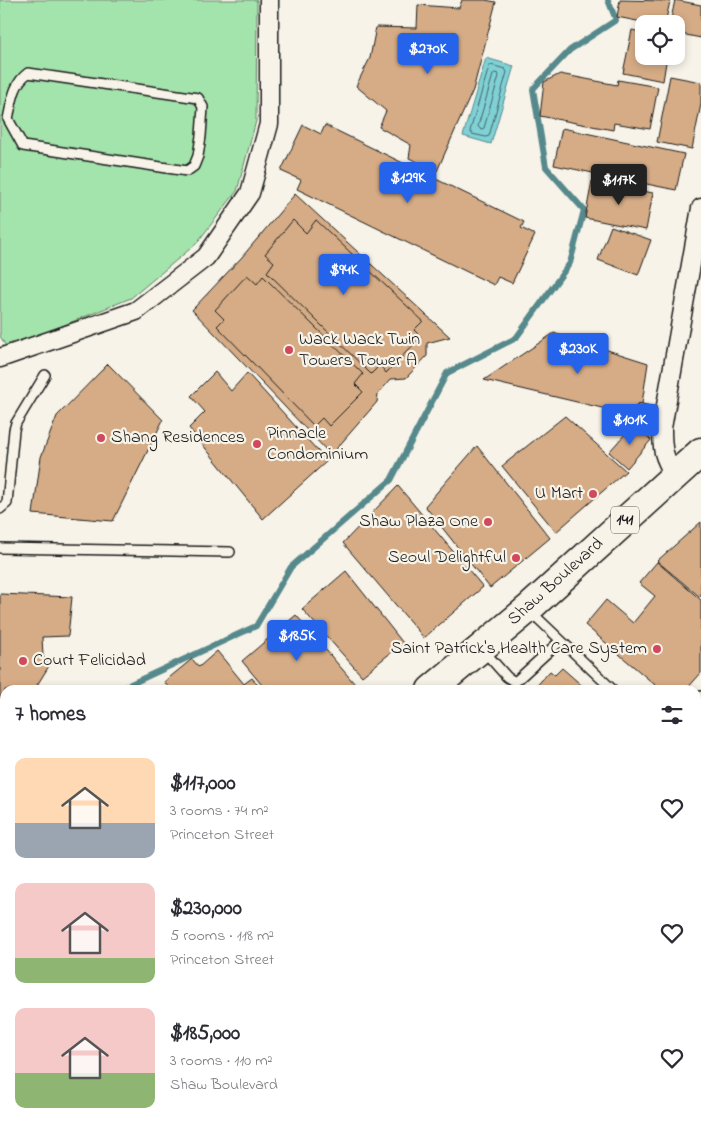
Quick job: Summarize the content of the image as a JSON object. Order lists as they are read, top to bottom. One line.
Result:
{"streets":{"main road":["141","Shaw Boulevard"]},"places":["Wack Wack Twin Towers Tower A","Shang Residences","Pinnacle Condominium","U Mart","Shaw Plaza One","Seoul Delightful","Saint Patrick's Health Care System","Court Felicidad"],"page":{"price":["$270K","$129K","$117K","$94K","$230K","$101K","$185K"],"heading":"7 homes","list":[{"name":"$117,000","note":"3 rooms · 74 m² · Princeton Street"},{"name":"$230,000","note":"5 rooms · 118 m² · Princeton Street"},{"name":"$185,000","note":"3 rooms · 110 m² · Shaw Boulevard"}]}}
